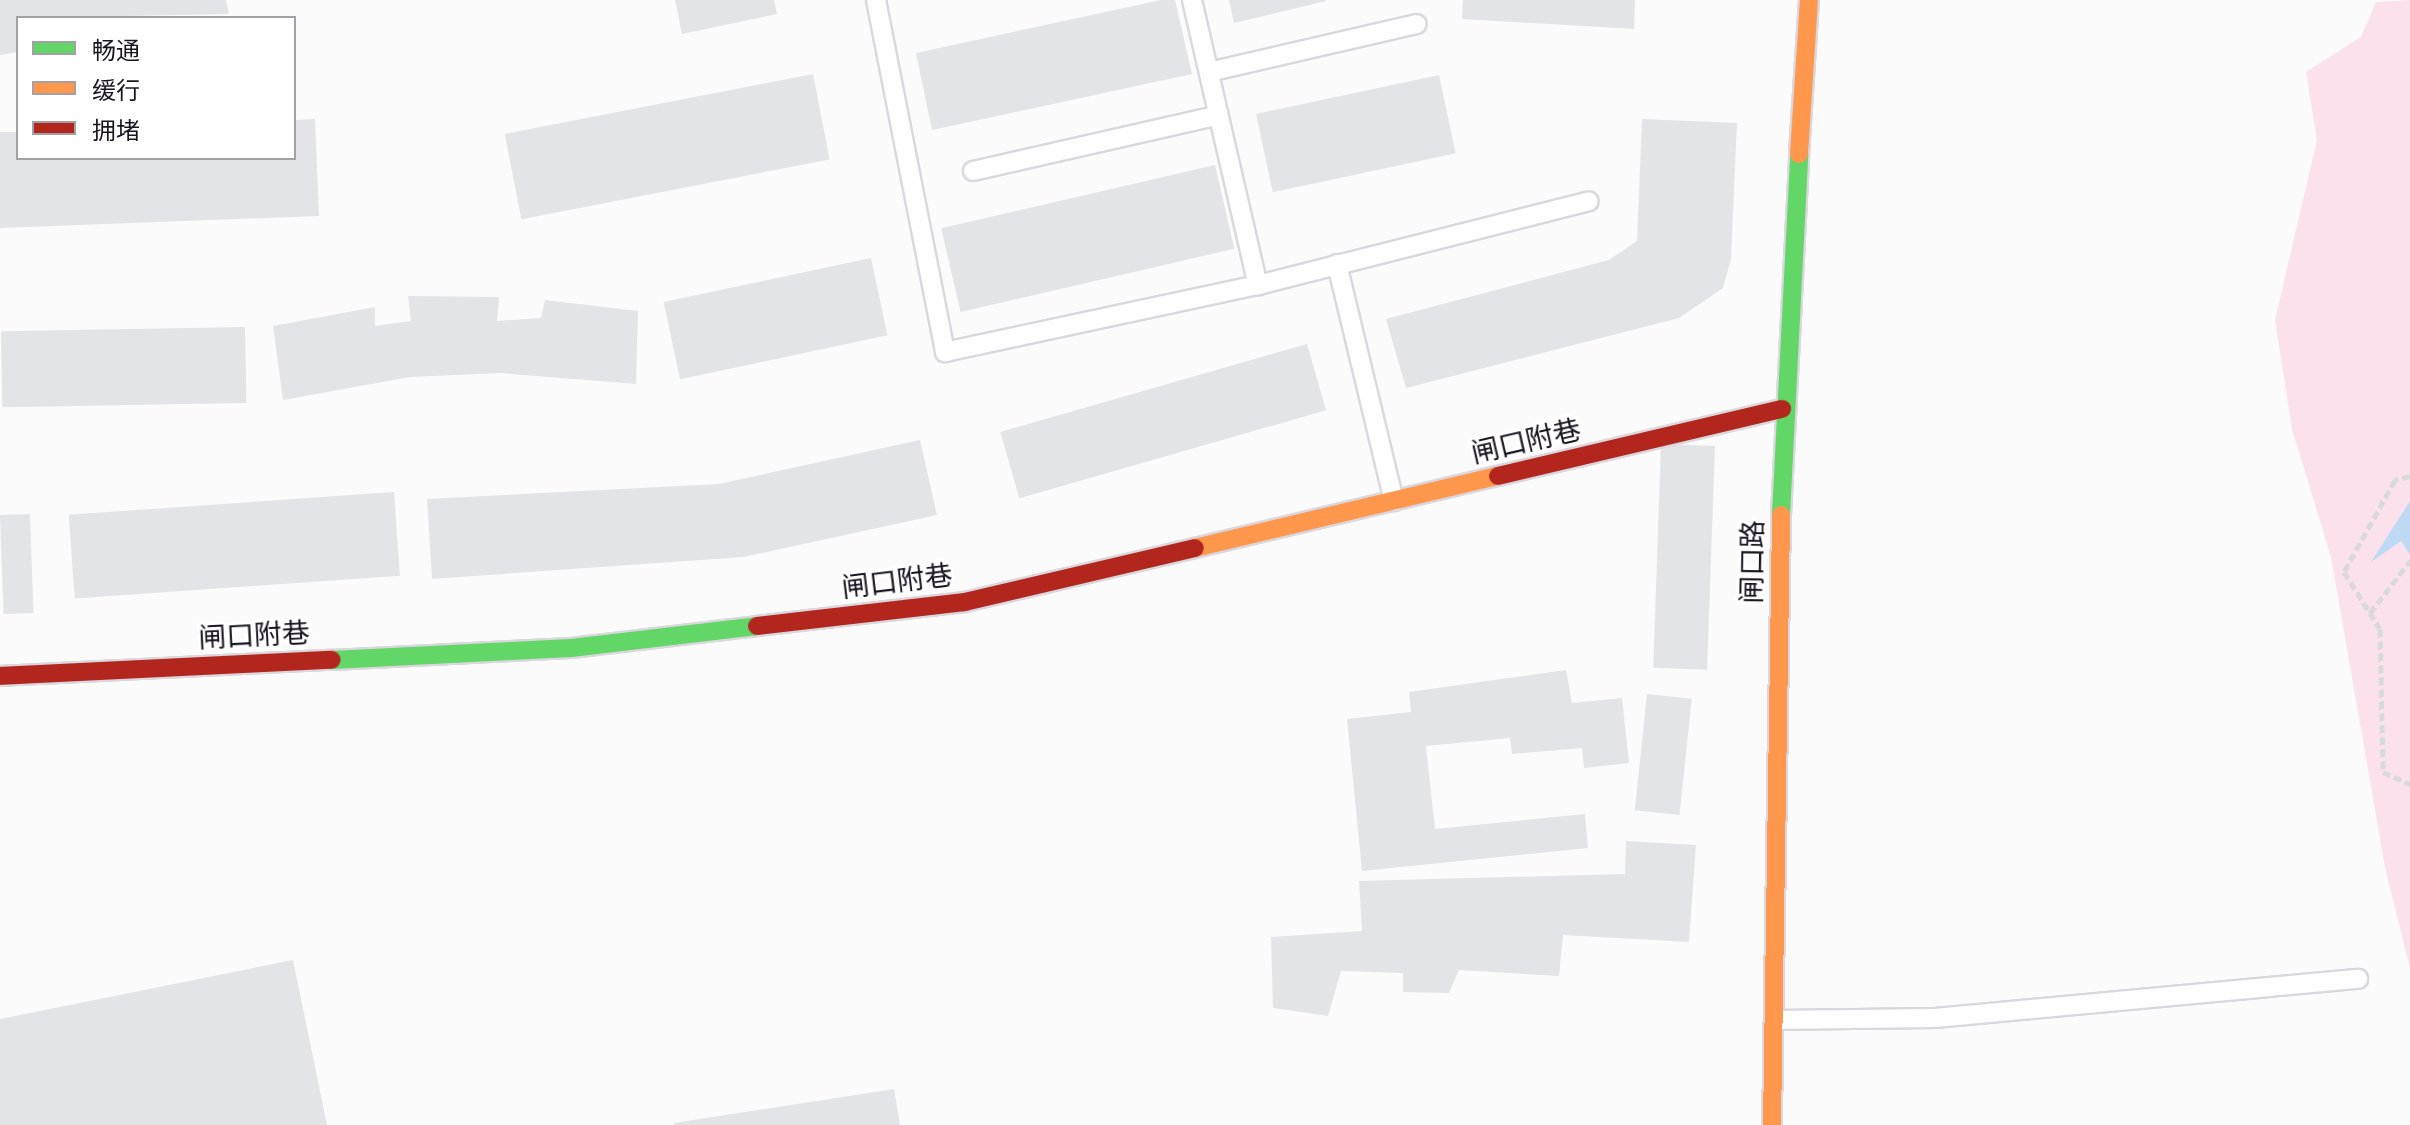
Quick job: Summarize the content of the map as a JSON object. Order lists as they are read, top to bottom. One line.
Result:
{"streets":{"street":["闸口附巷","闸口路"]},"crossings":[["闸口附巷","闸口路"]],"legend":["畅通","缓行","拥堵"]}
